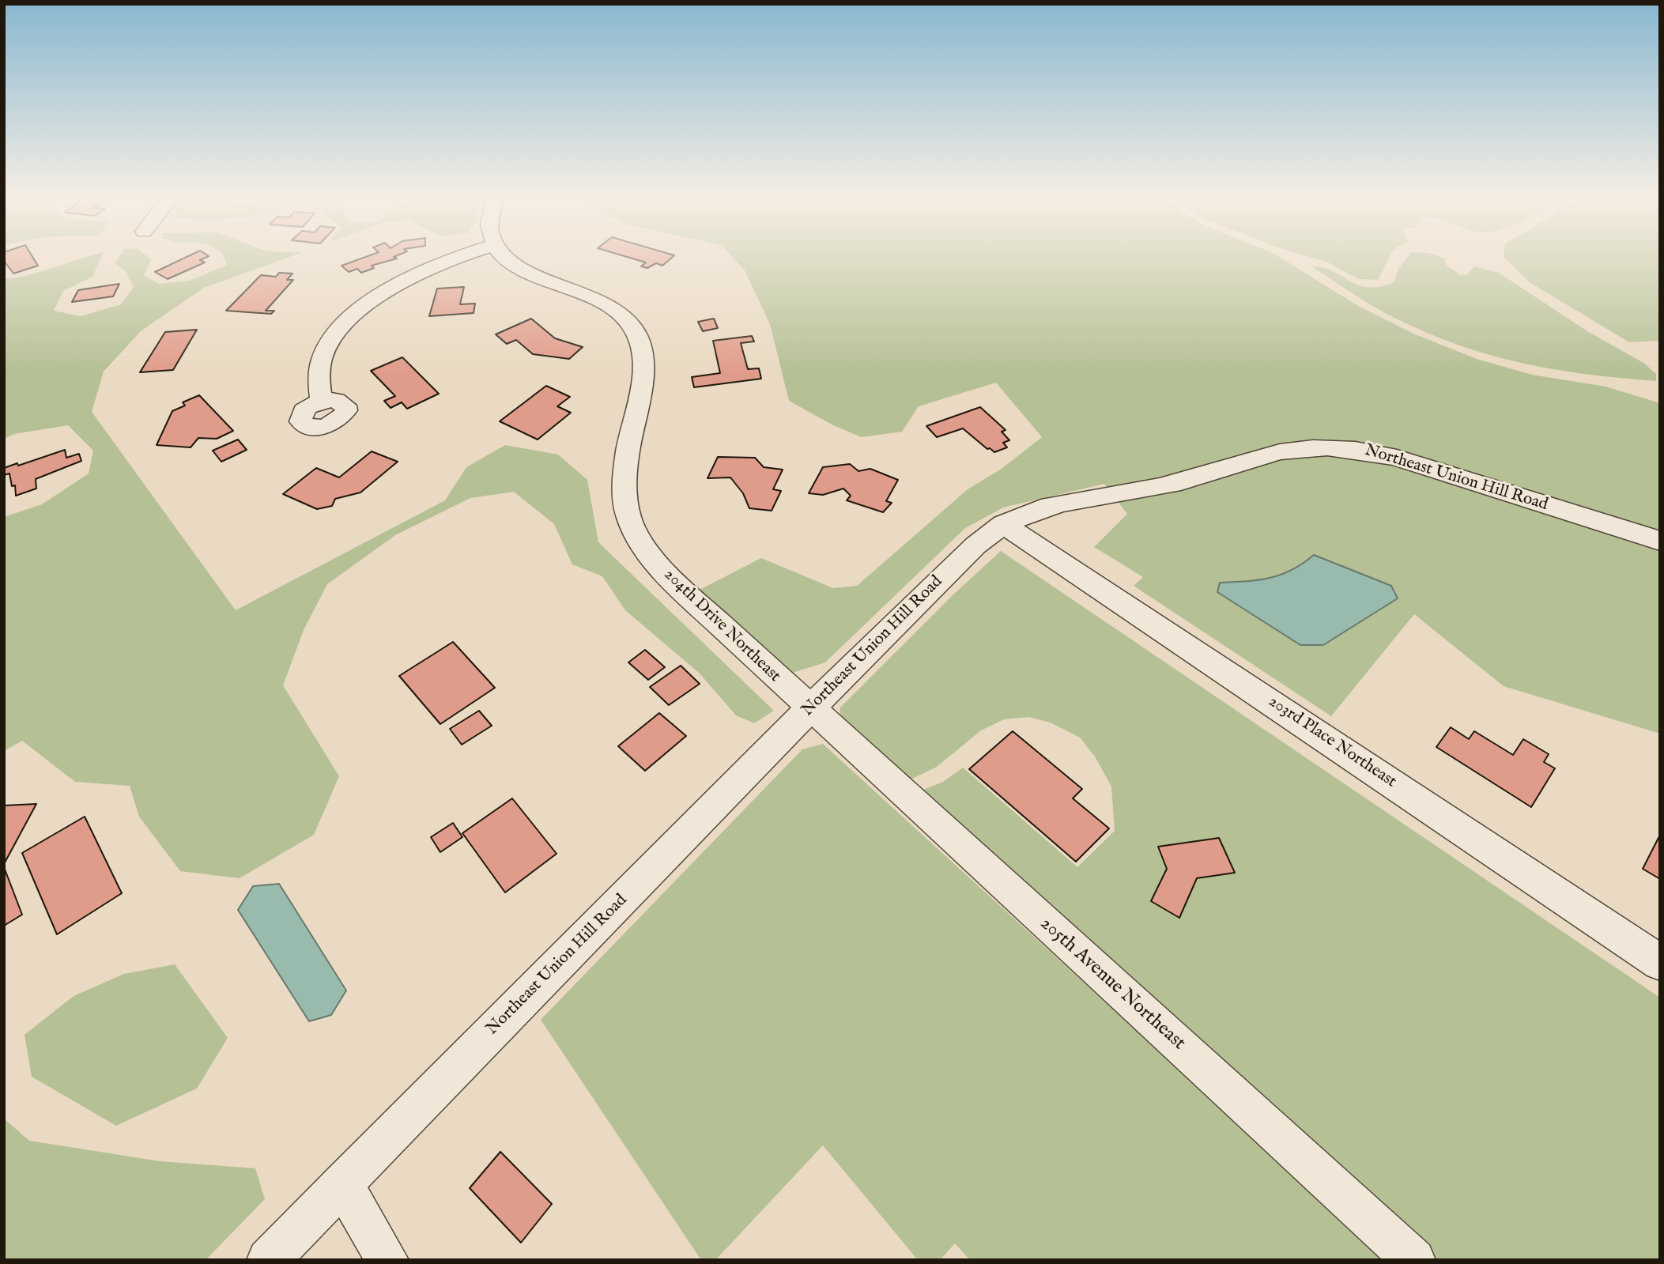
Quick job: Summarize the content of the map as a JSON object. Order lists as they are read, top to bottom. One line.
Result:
{"streets":{"street":["Northeast Union Hill Road","204th Drive Northeast","203rd Place Northeast","205th Avenue Northeast"]},"crossings":[["Northeast Union Hill Road","204th Drive Northeast"],["Northeast Union Hill Road","203rd Place Northeast"],["Northeast Union Hill Road","205th Avenue Northeast"],["204th Drive Northeast","205th Avenue Northeast"]]}
